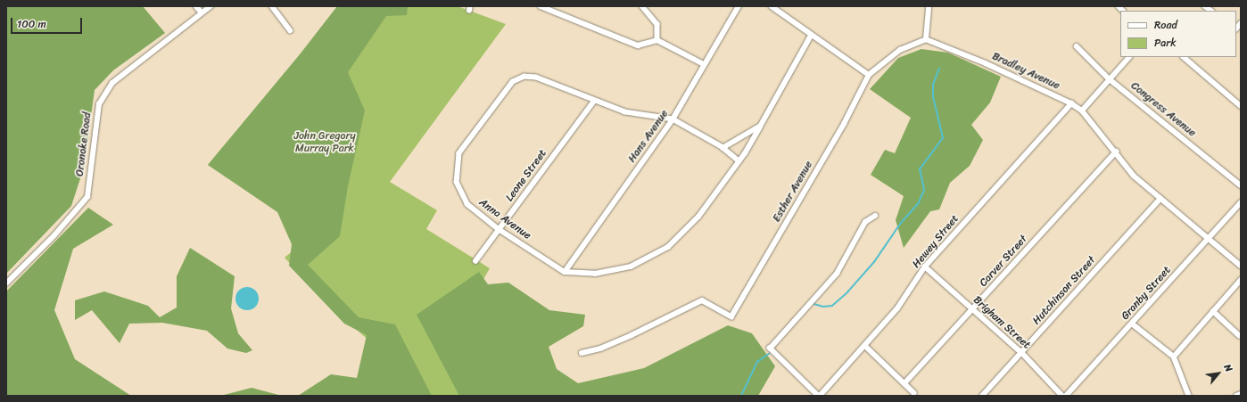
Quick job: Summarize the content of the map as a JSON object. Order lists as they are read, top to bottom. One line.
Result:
{"streets":{"street":["Bradley Avenue","Congress Avenue","Hans Avenue","Oronoke Road","Leone Street","Esther Avenue","Anna Avenue","Hewey Street","Carver Street","Hutchinson Street","Granby Street","Brigham Street"]},"crossings":[["Bradley Avenue","Hewey Street"],["Bradley Avenue","Carver Street"],["Bradley Avenue","Hutchinson Street"],["Bradley Avenue","Granby Street"],["Hans Avenue","Anna Avenue"],["Leone Street","Anna Avenue"],["Hewey Street","Brigham Street"],["Carver Street","Brigham Street"],["Hutchinson Street","Brigham Street"]],"parks":["John Gregory Murray Park"],"legend":["Road","Park"],"scale_bar":"100 m","north":"top right"}
